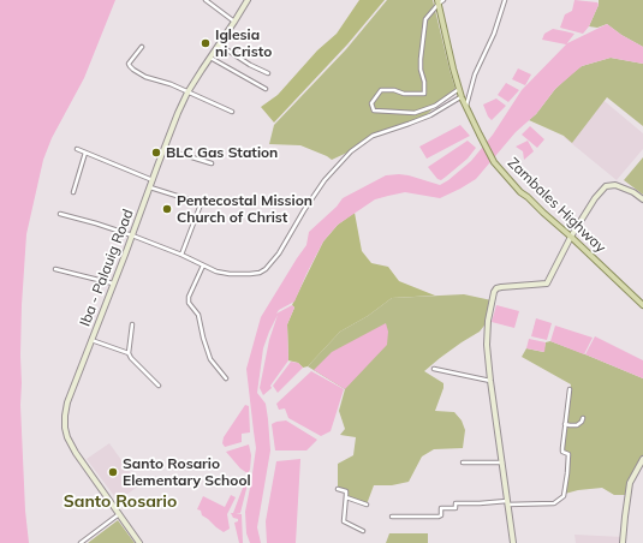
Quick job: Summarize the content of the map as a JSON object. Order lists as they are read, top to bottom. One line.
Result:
{"streets":{"main road":["Zambales Highway","Iba - Palauig Road"]},"districts":["Santo Rosario"],"places":["Iglesia ni Cristo","BLC Gas Station","Pentecostal Mission Church of Christ","Santo Rosario Elementary School"]}
